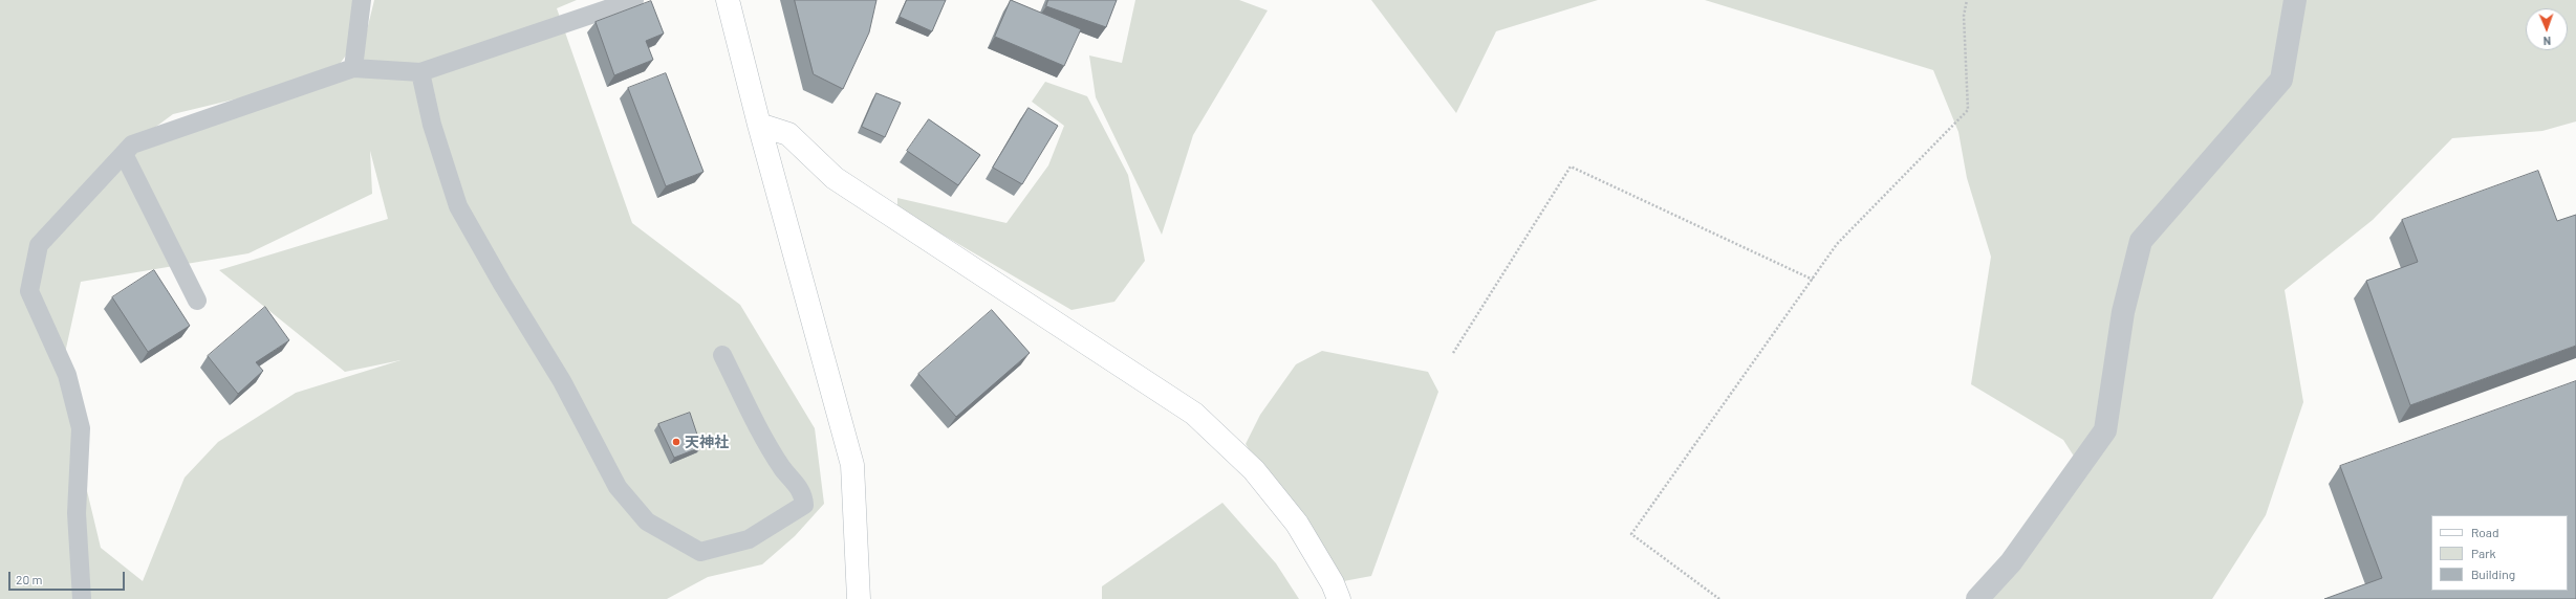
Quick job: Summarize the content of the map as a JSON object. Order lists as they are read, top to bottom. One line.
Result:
{"places":["天神社"],"legend":["Road","Park","Building"],"scale_bar":"20 m","north":"bottom"}
